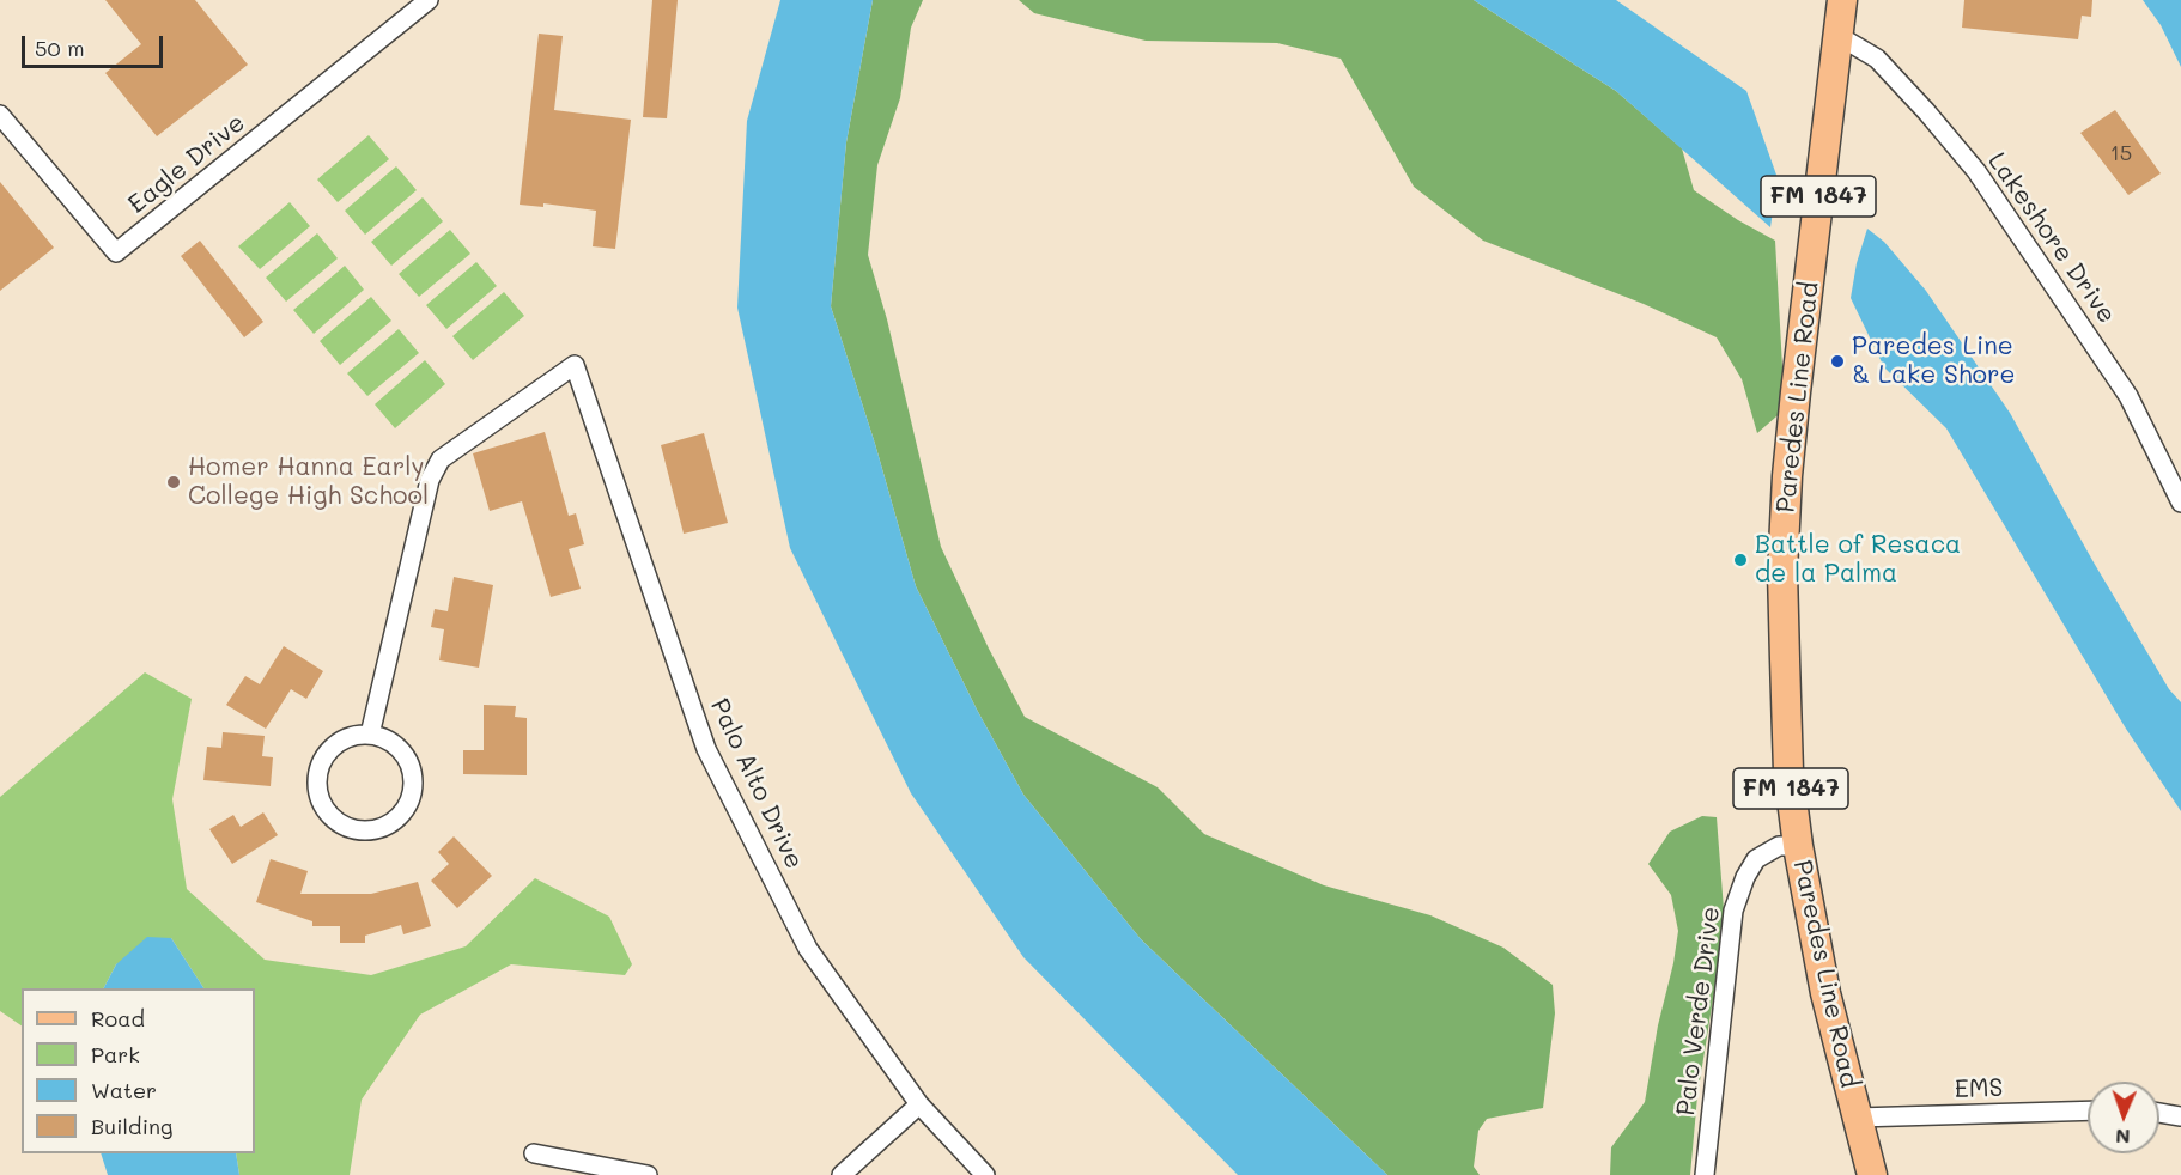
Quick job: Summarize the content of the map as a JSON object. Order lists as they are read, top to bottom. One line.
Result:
{"streets":{"main road":["FM 1847","Paredes Line Road"],"street":["Eagle Drive","Lakeshore Drive","Palo Alto Drive","Palo Verde Drive","EMS"]},"crossings":[["Lakeshore Drive","Paredes Line Road"],["Paredes Line Road","Palo Verde Drive"],["Paredes Line Road","EMS"]],"places":["Paredes Line & Lake Shore","Homer Hanna Early College High School","Battle of Resaca de la Palma"],"house_numbers":["15"],"legend":["Road","Park","Water","Building"],"scale_bar":"50 m","north":"bottom"}
